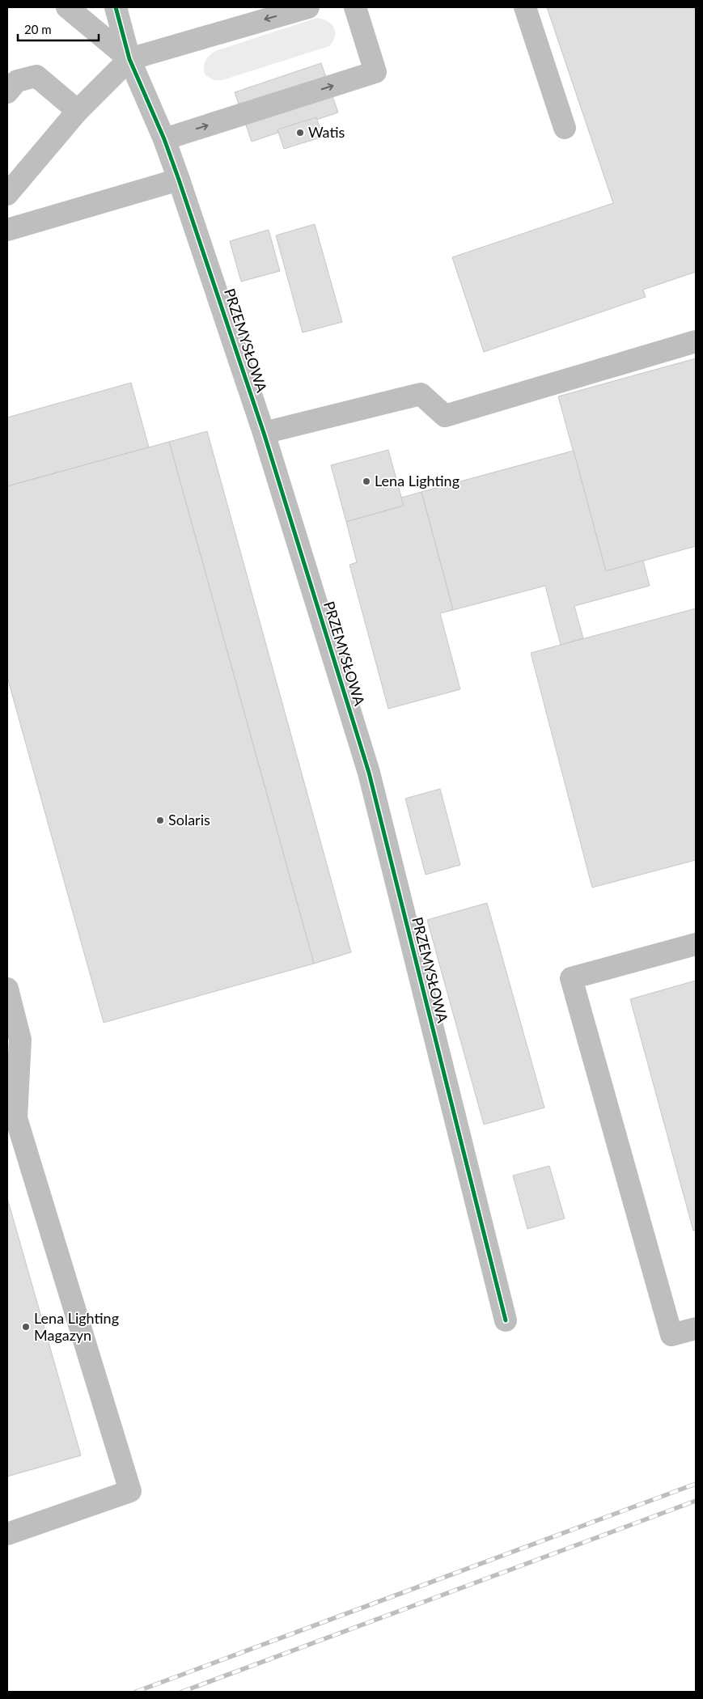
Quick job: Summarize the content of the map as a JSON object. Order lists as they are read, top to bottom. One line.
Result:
{"streets":{"street":["PRZEMYSŁOWA"]},"places":["Watis","Lena Lighting","Solaris","Lena Lighting Magazyn"],"scale_bar":"20 m"}
